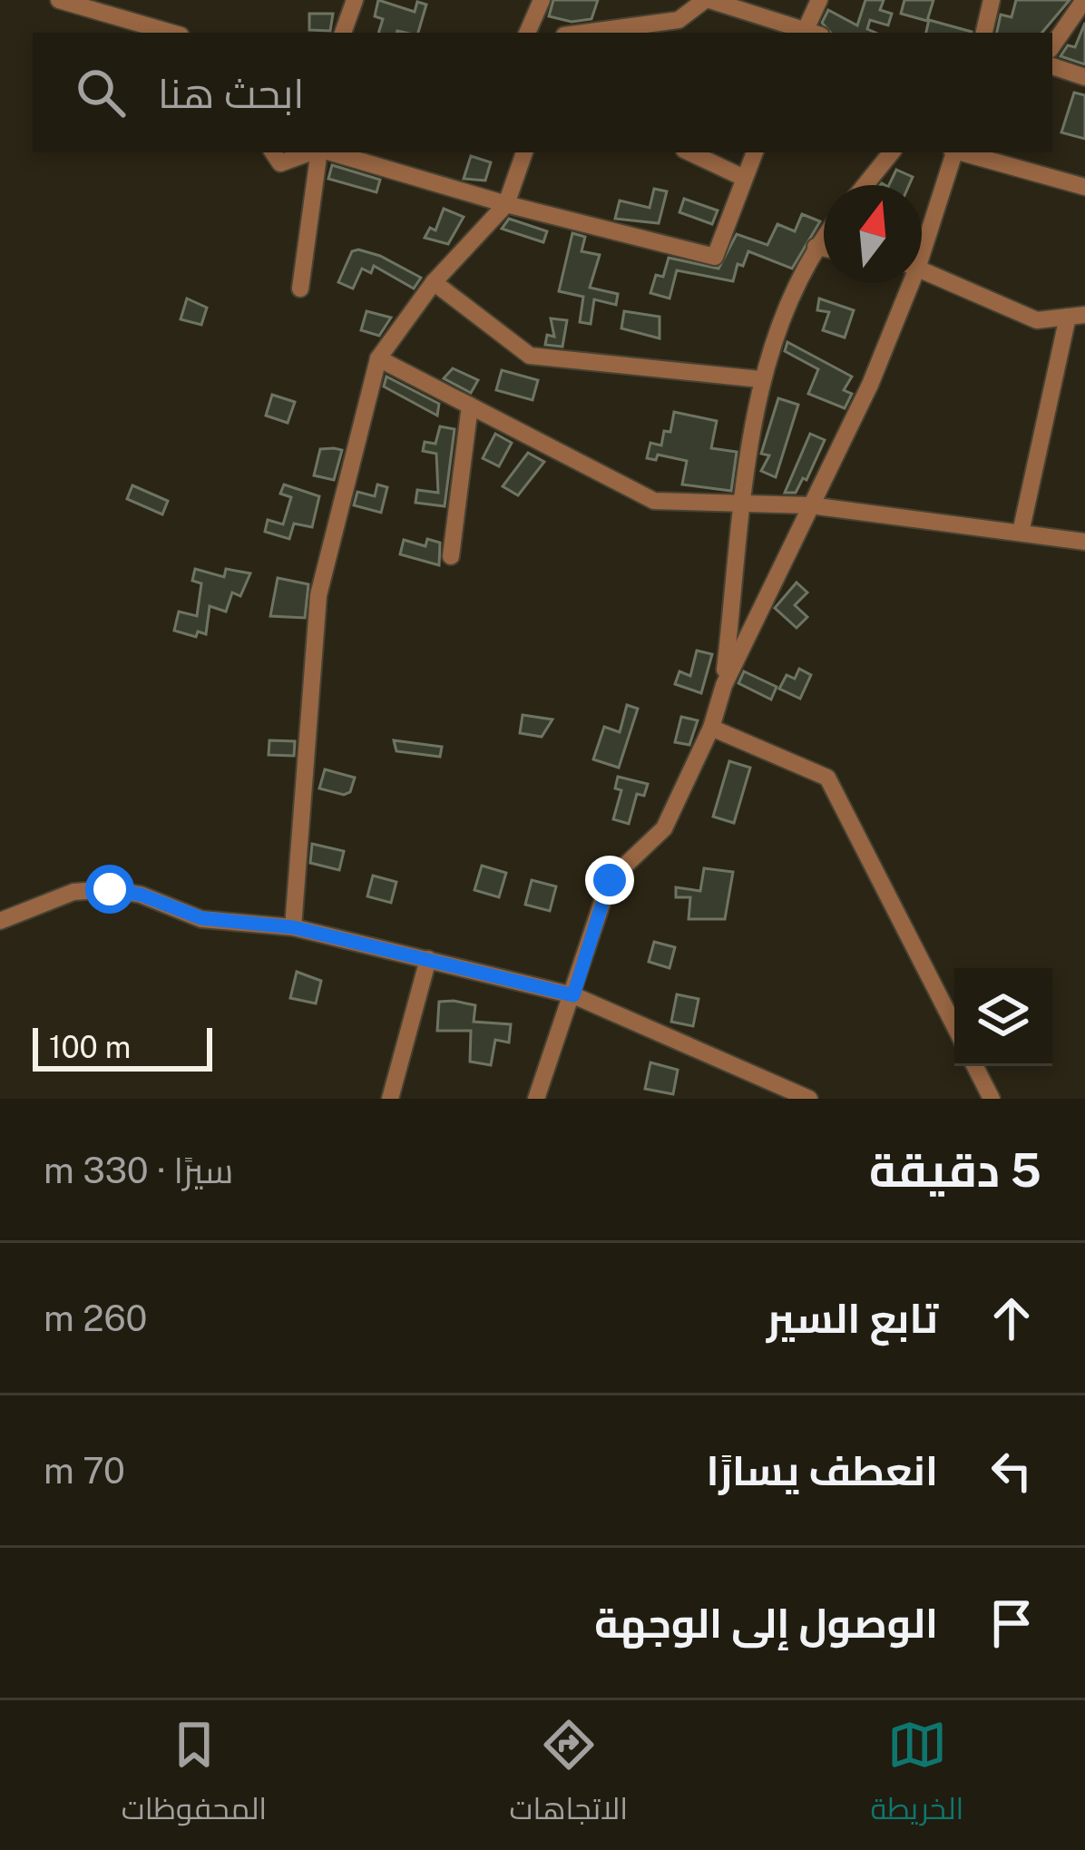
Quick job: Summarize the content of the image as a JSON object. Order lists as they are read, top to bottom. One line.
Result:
{"scale_bar":"100 m","north":"top","page":{"search":"ابحث هنا","scale":"100 m","heading":["5 دقيقة","سيرًا · 330 m"],"list":[["تابع السير","260 m"],["انعطف يسارًا","70 m"],"الوصول إلى الوجهة"],"nav":["الخريطة","الاتجاهات","المحفوظات"]}}
